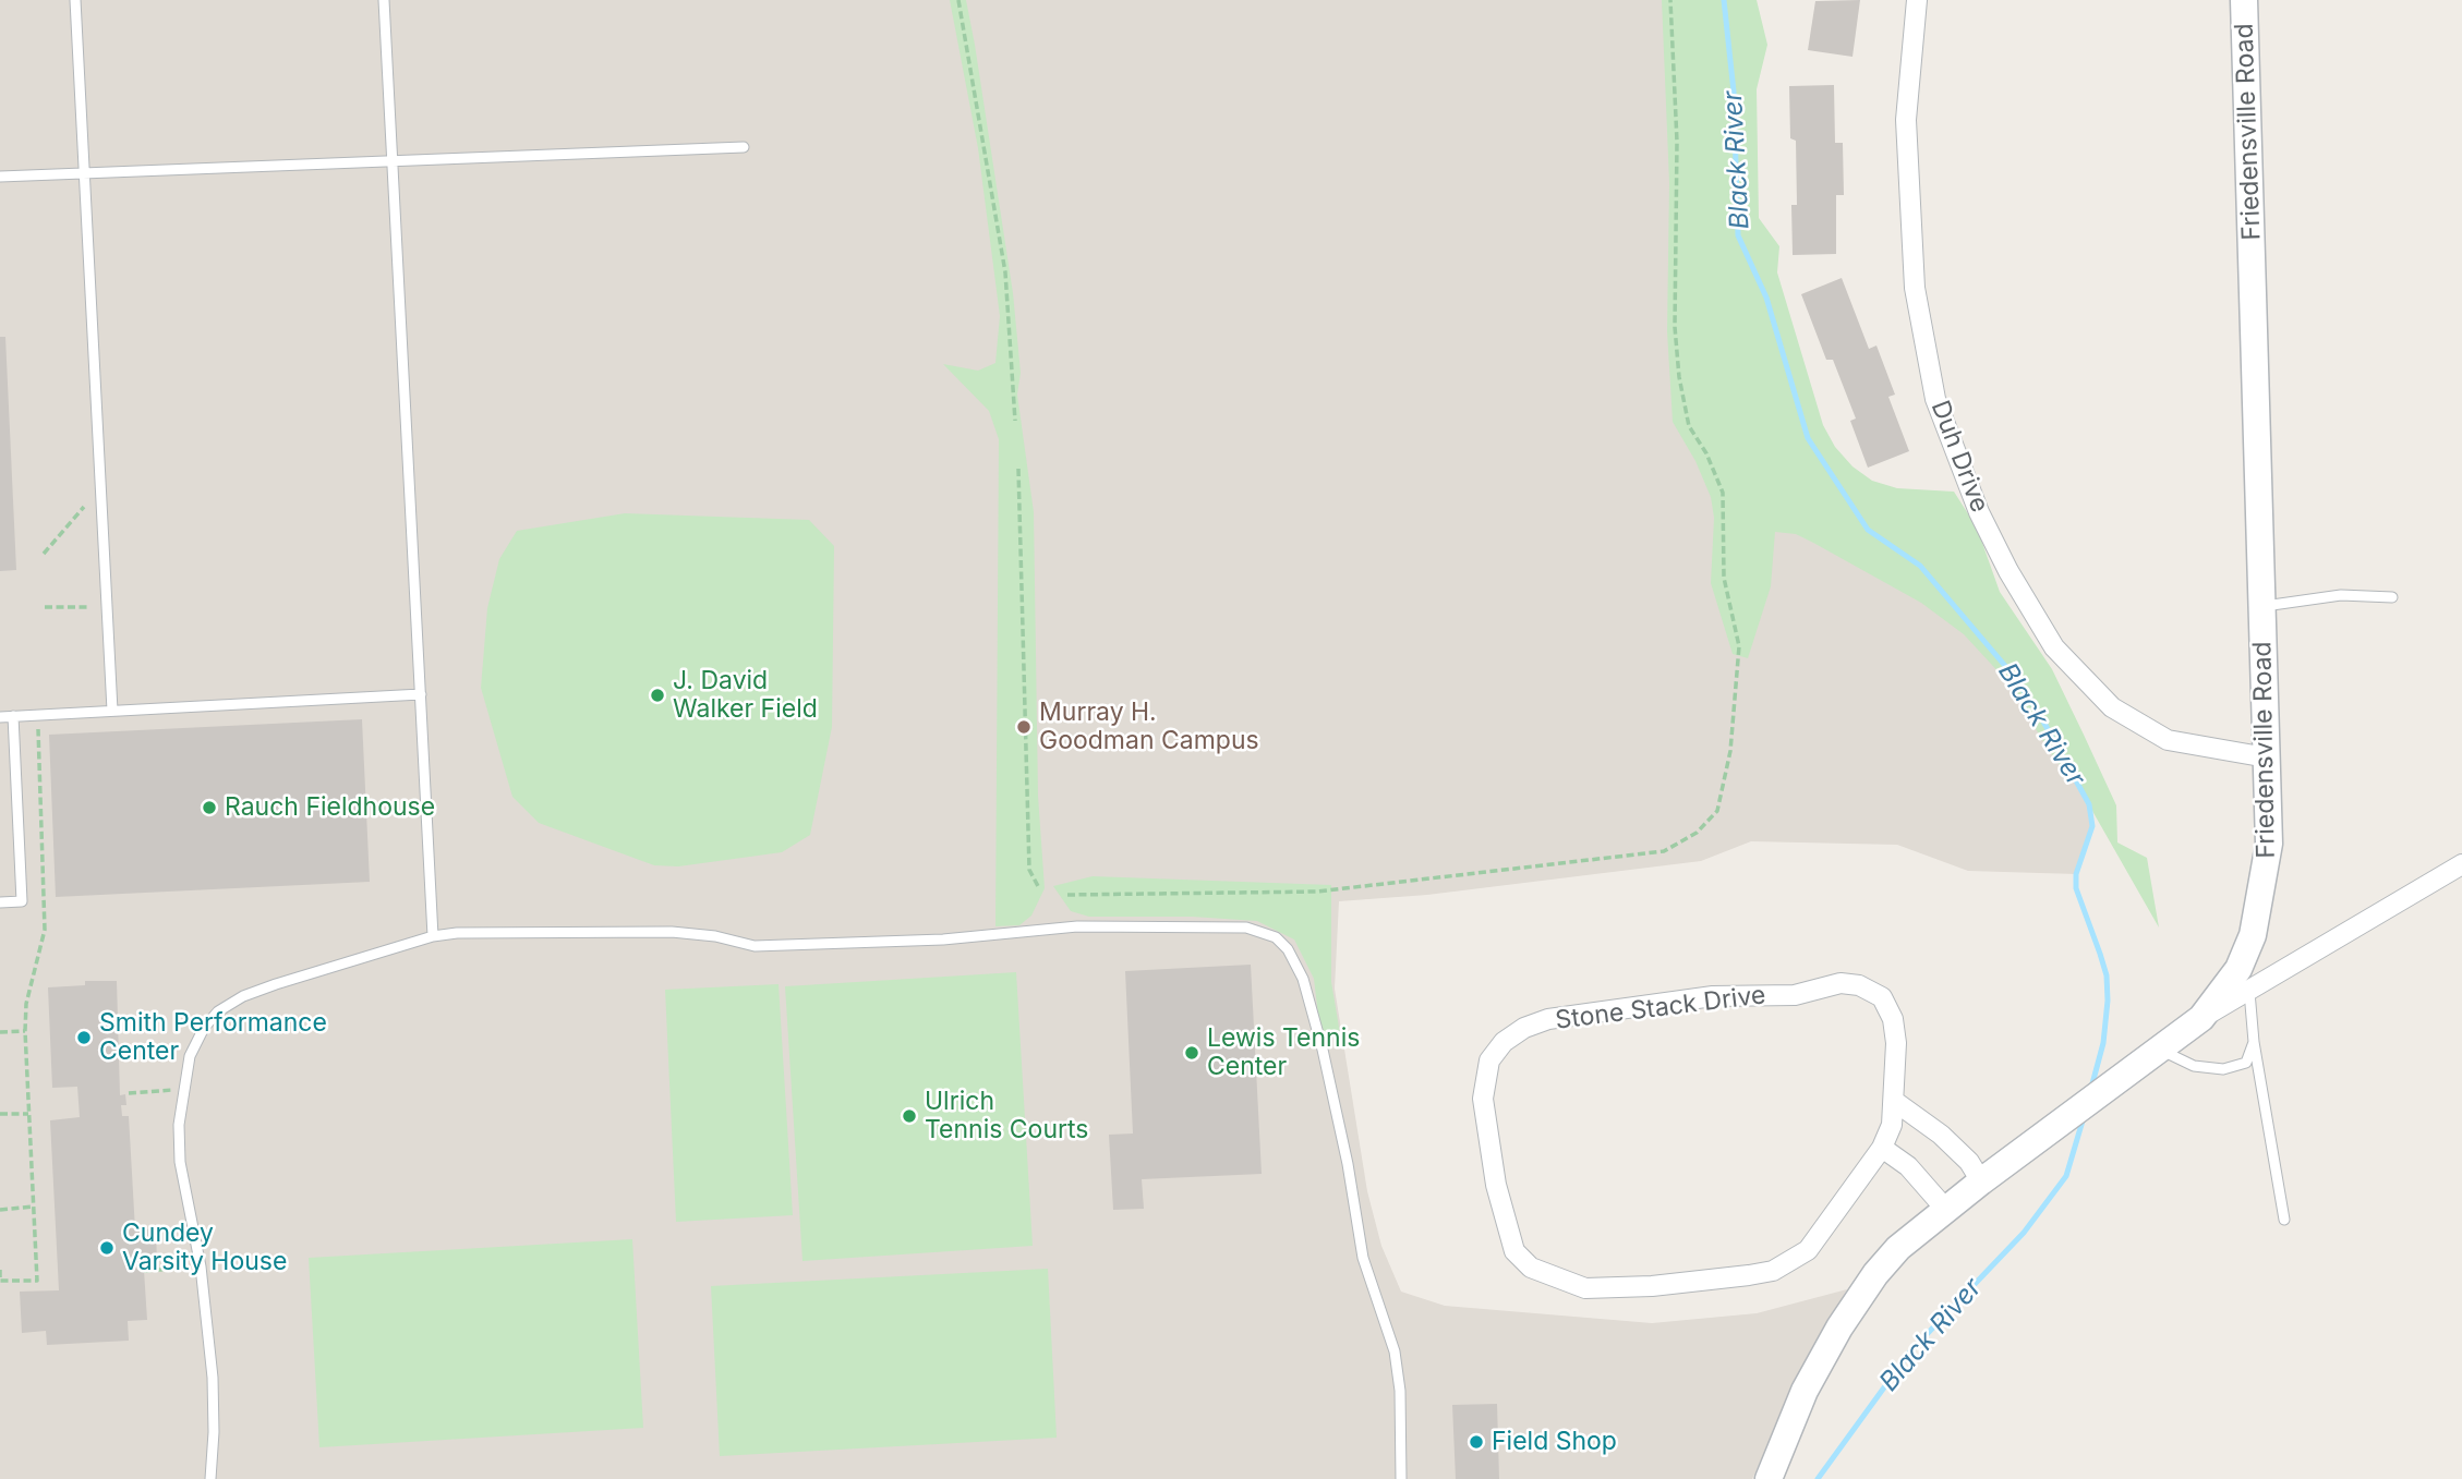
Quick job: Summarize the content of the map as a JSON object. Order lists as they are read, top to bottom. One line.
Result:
{"streets":{"street":["Friedensville Road","Duh Drive","Stone Stack Drive"]},"crossings":[["Friedensville Road","Duh Drive"]],"water":["Black River"],"places":["J. David Walker Field","Murray H. Goodman Campus","Rauch Fieldhouse","Smith Performance Center","Lewis Tennis Center","Ulrich Tennis Courts","Cundey Varsity House","Field Shop"]}
